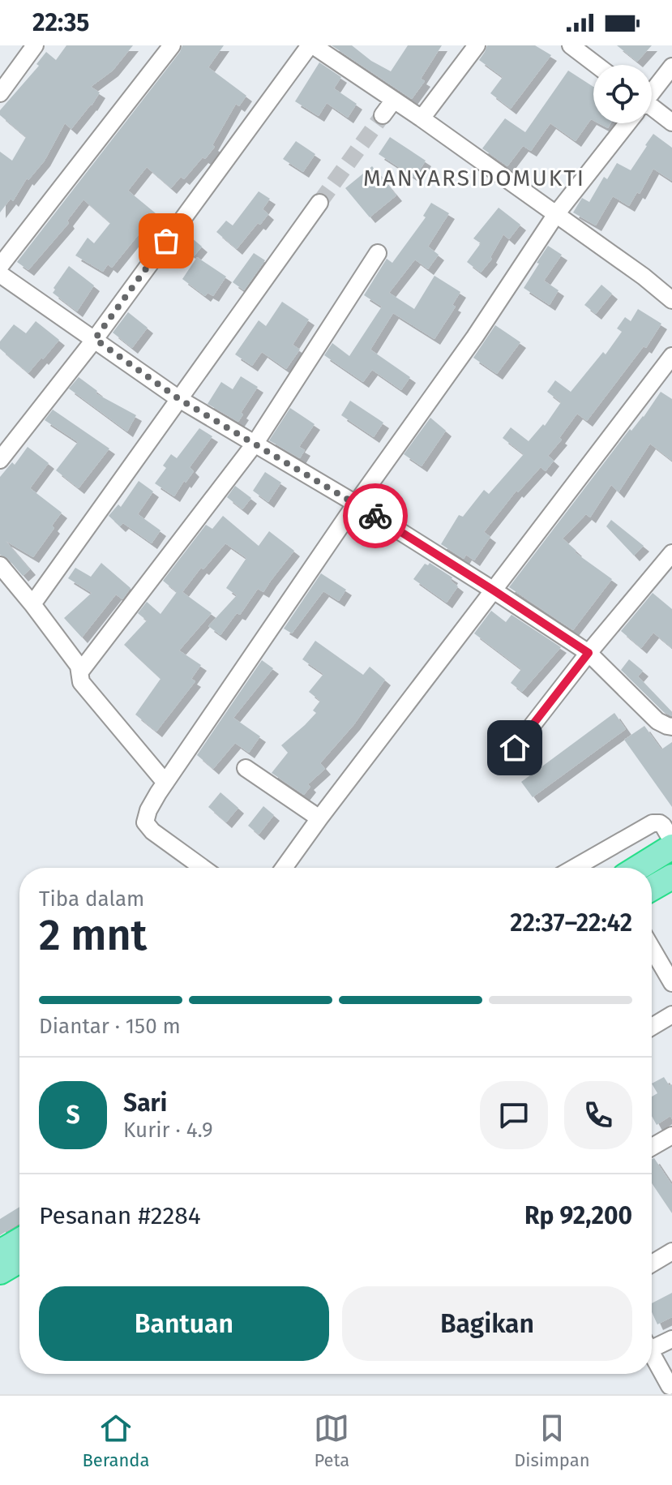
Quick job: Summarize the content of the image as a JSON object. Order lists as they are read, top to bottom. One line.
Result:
{"districts":["MANYARSIDOMUKTI"],"page":{"status":"22:35","heading":["2 mnt","Tiba dalam","22:37–22:42"],"panel":["Sari","Kurir · 4.9","Pesanan #2284","Rp 92,200"],"bar":"Diantar · 150 m","round":"S","buttons":["Bantuan","Bagikan"],"tabs":["Beranda","Peta","Disimpan"]}}
